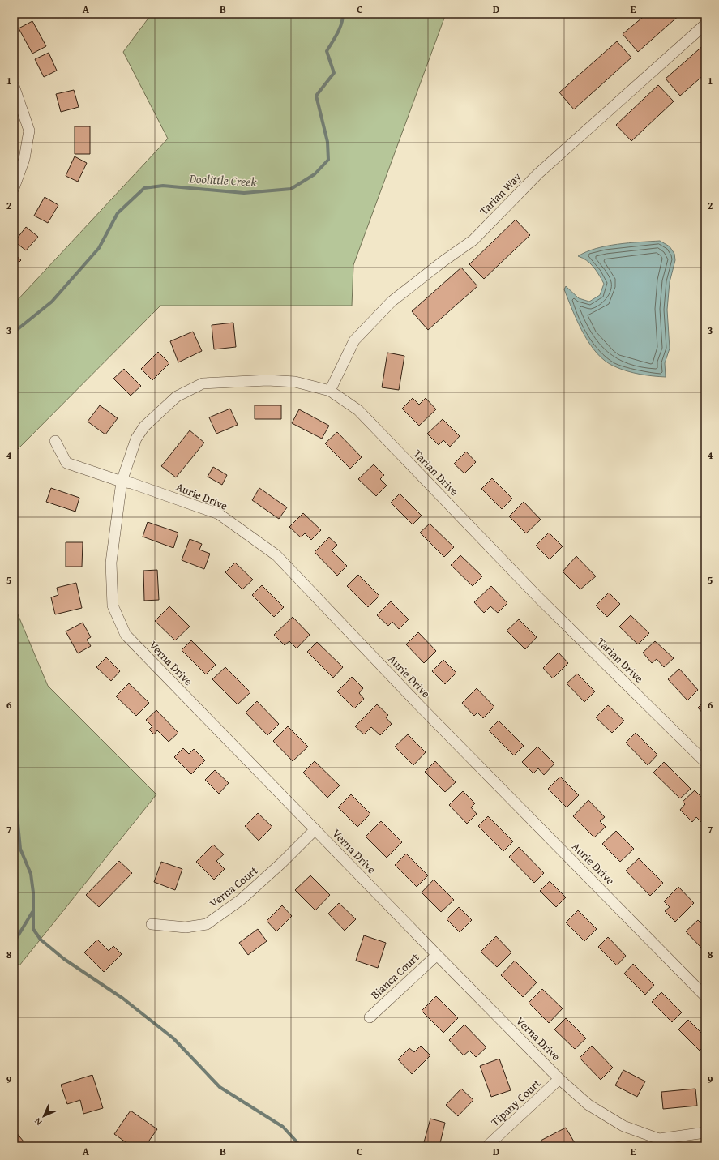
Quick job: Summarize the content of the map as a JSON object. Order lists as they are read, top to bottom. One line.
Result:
{"streets":{"street":["Tarian Way","Tarian Drive","Aurie Drive","Verna Drive","Verna Court","Bianca Court","Tipany Court"]},"crossings":[["Tarian Way","Tarian Drive"],["Tarian Drive","Aurie Drive"],["Tarian Drive","Verna Drive"],["Aurie Drive","Verna Drive"],["Verna Drive","Verna Court"],["Verna Drive","Bianca Court"],["Verna Drive","Tipany Court"]],"water":["Doolittle Creek"],"north":"bottom left","grid":{"columns":["A","B","C","D","E"],"rows":["1","2","3","4","5","6","7","8","9"]}}
